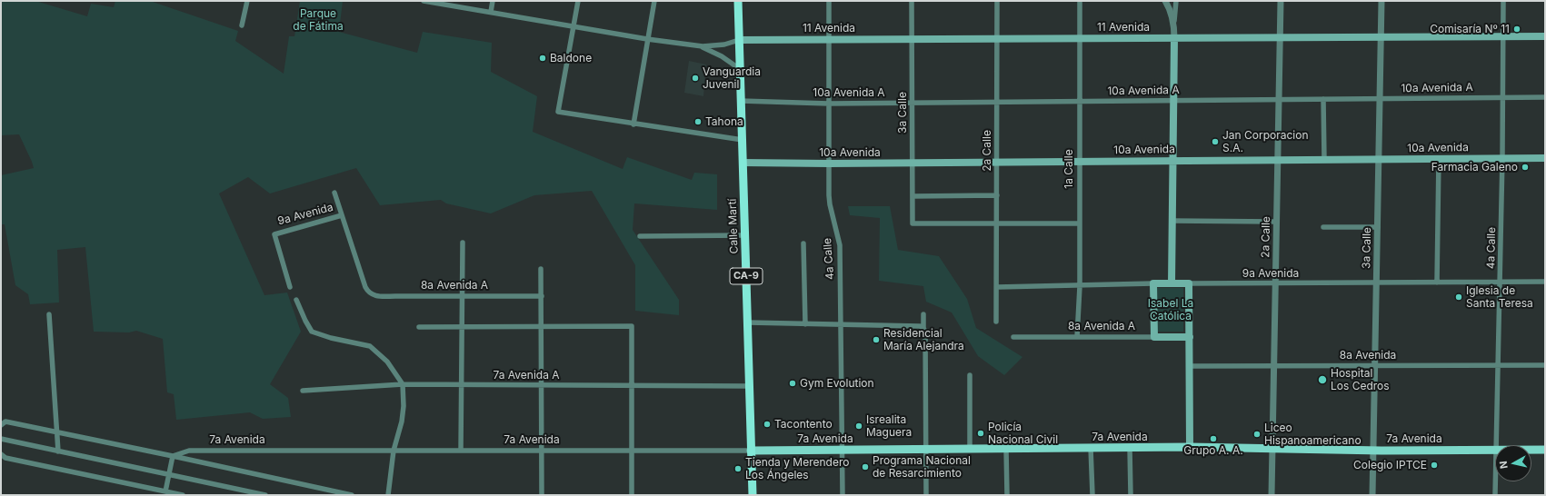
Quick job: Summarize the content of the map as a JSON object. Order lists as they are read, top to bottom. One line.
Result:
{"streets":{"highway":["Calle Martí","CA-9"],"main road":["11 Avenida","10a Avenida","9a Avenida","8a Avenida A","7a Avenida"],"street":["10a Avenida A","3a Calle","2a Calle","1a Calle","4a Calle","8a Avenida","7a Avenida A"]},"crossings":[["11 Avenida","3a Calle"],["11 Avenida","2a Calle"],["11 Avenida","1a Calle"],["11 Avenida","Calle Martí"],["11 Avenida","4a Calle"],["10a Avenida A","3a Calle"],["10a Avenida A","2a Calle"],["10a Avenida A","1a Calle"],["10a Avenida A","Calle Martí"],["10a Avenida A","4a Calle"],["3a Calle","10a Avenida"],["3a Calle","2a Calle"],["3a Calle","9a Avenida"],["3a Calle","8a Avenida"],["3a Calle","7a Avenida"],["10a Avenida","2a Calle"],["10a Avenida","1a Calle"],["10a Avenida","Calle Martí"],["10a Avenida","4a Calle"],["2a Calle","9a Avenida"],["2a Calle","8a Avenida"],["2a Calle","7a Avenida"],["1a Calle","9a Avenida"],["1a Calle","8a Avenida A"],["9a Avenida","4a Calle"],["9a Avenida","8a Avenida A"],["Calle Martí","7a Avenida A"],["Calle Martí","7a Avenida"],["4a Calle","8a Avenida"],["4a Calle","7a Avenida"]],"parks":["Parque de Fátima","Isabel La Católica"],"places":["Comisaría Nº 11","Baldone","Vanguardia Juvenil","Tahona","Jan Corporacion S.A.","Farmacia Galeno","Iglesia de Santa Teresa","Residencial María Alejandra","Hospital Los Cedros","Gym Evolution","Tacontento","Isrealita Maguera","Policía Nacional Civil","Liceo Hispanoamericano","Grupo A. A.","Colegio IPTCE","Programa Nacional de Resarcimiento","Tienda y Merendero Los Ángeles"],"north":"left"}
